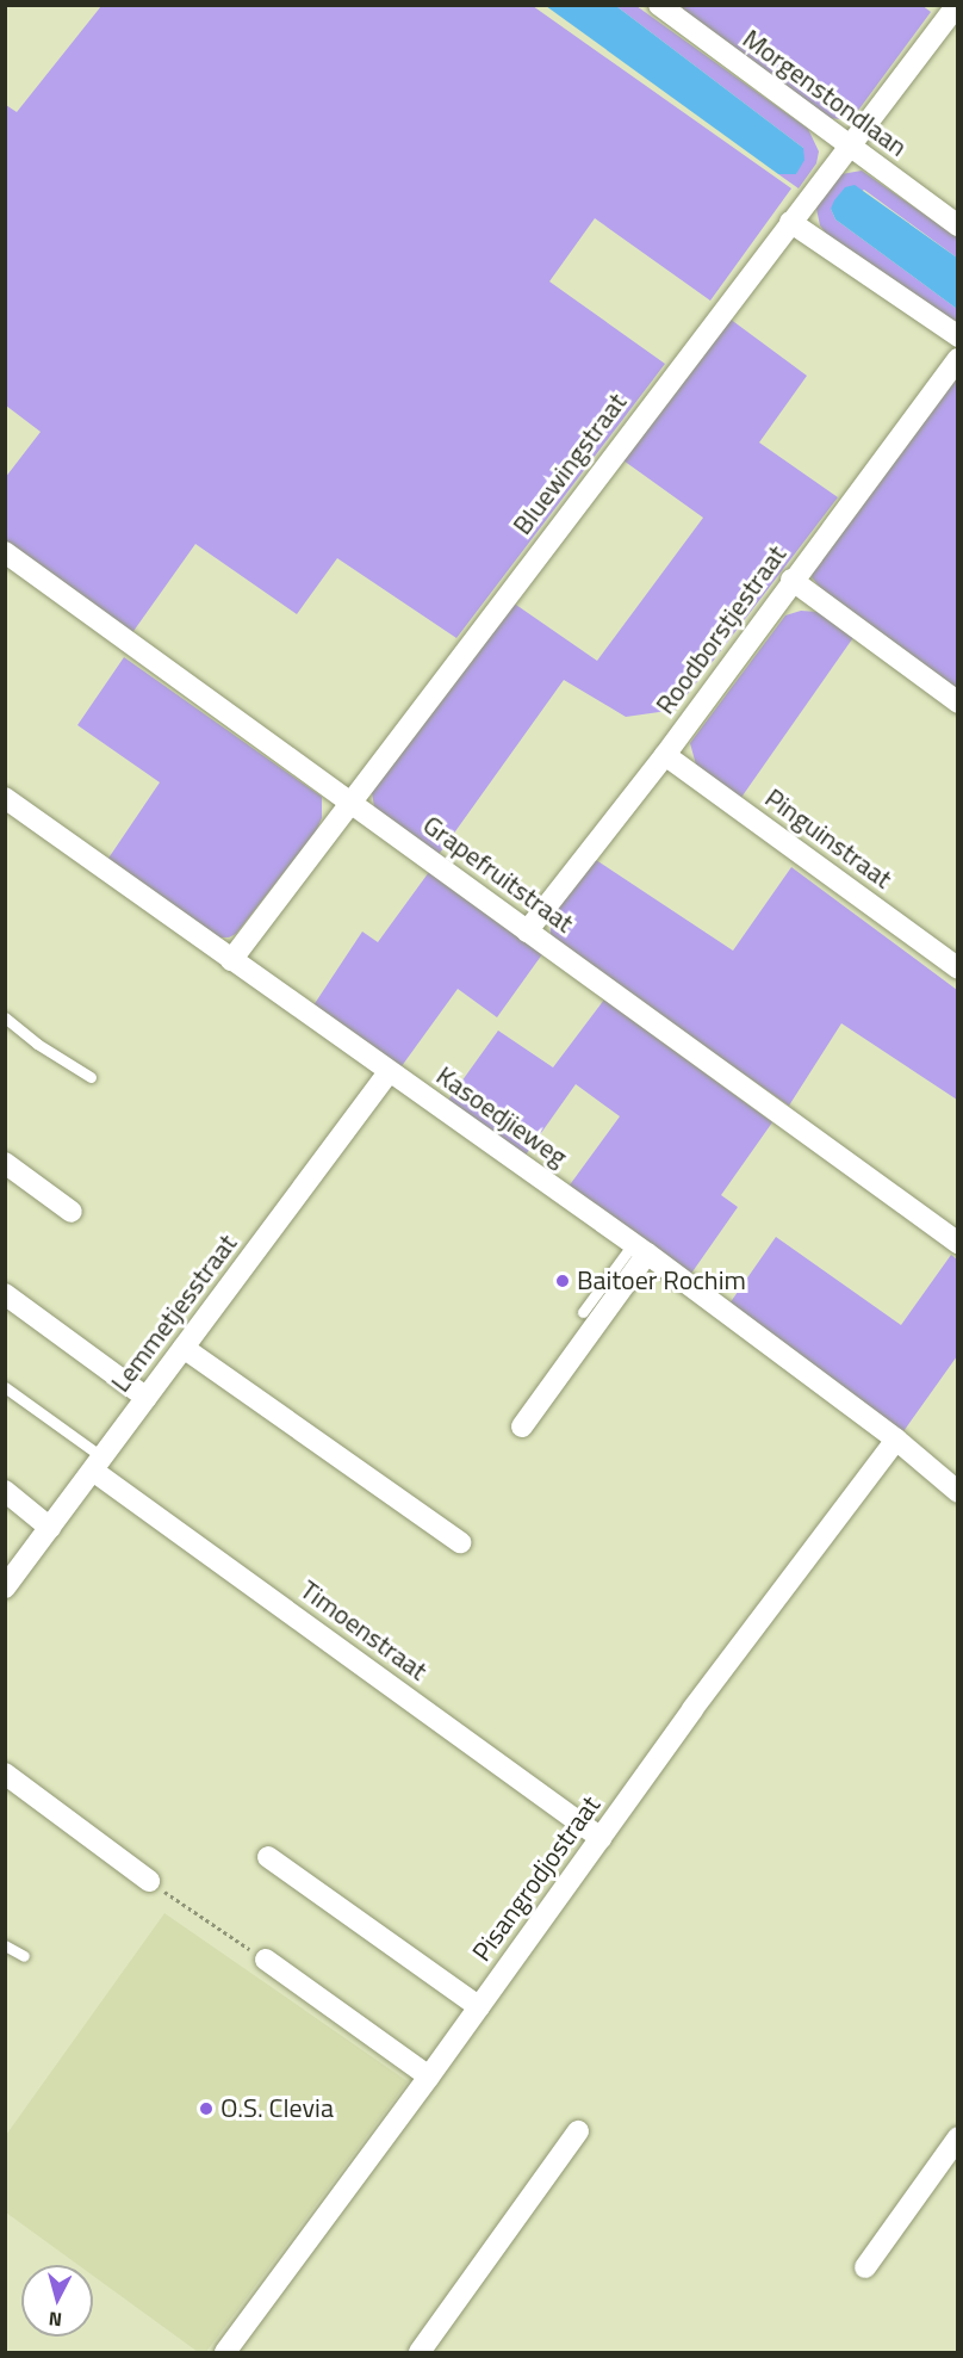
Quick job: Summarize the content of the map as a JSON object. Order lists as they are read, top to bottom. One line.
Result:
{"streets":{"street":["Morgenstondlaan","Bluewingstraat","Roodborstjestraat","Pinguinstraat","Grapefruitstraat","Kasoedjieweg","Lemmetjesstraat","Timoenstraat","Pisangrodjostraat"]},"crossings":[["Morgenstondlaan","Bluewingstraat"],["Bluewingstraat","Grapefruitstraat"],["Bluewingstraat","Kasoedjieweg"],["Roodborstjestraat","Pinguinstraat"],["Roodborstjestraat","Grapefruitstraat"],["Kasoedjieweg","Lemmetjesstraat"],["Kasoedjieweg","Pisangrodjostraat"],["Lemmetjesstraat","Timoenstraat"],["Timoenstraat","Pisangrodjostraat"]],"places":["Baitoer Rochim","O.S. Clevia"],"north":"bottom"}
